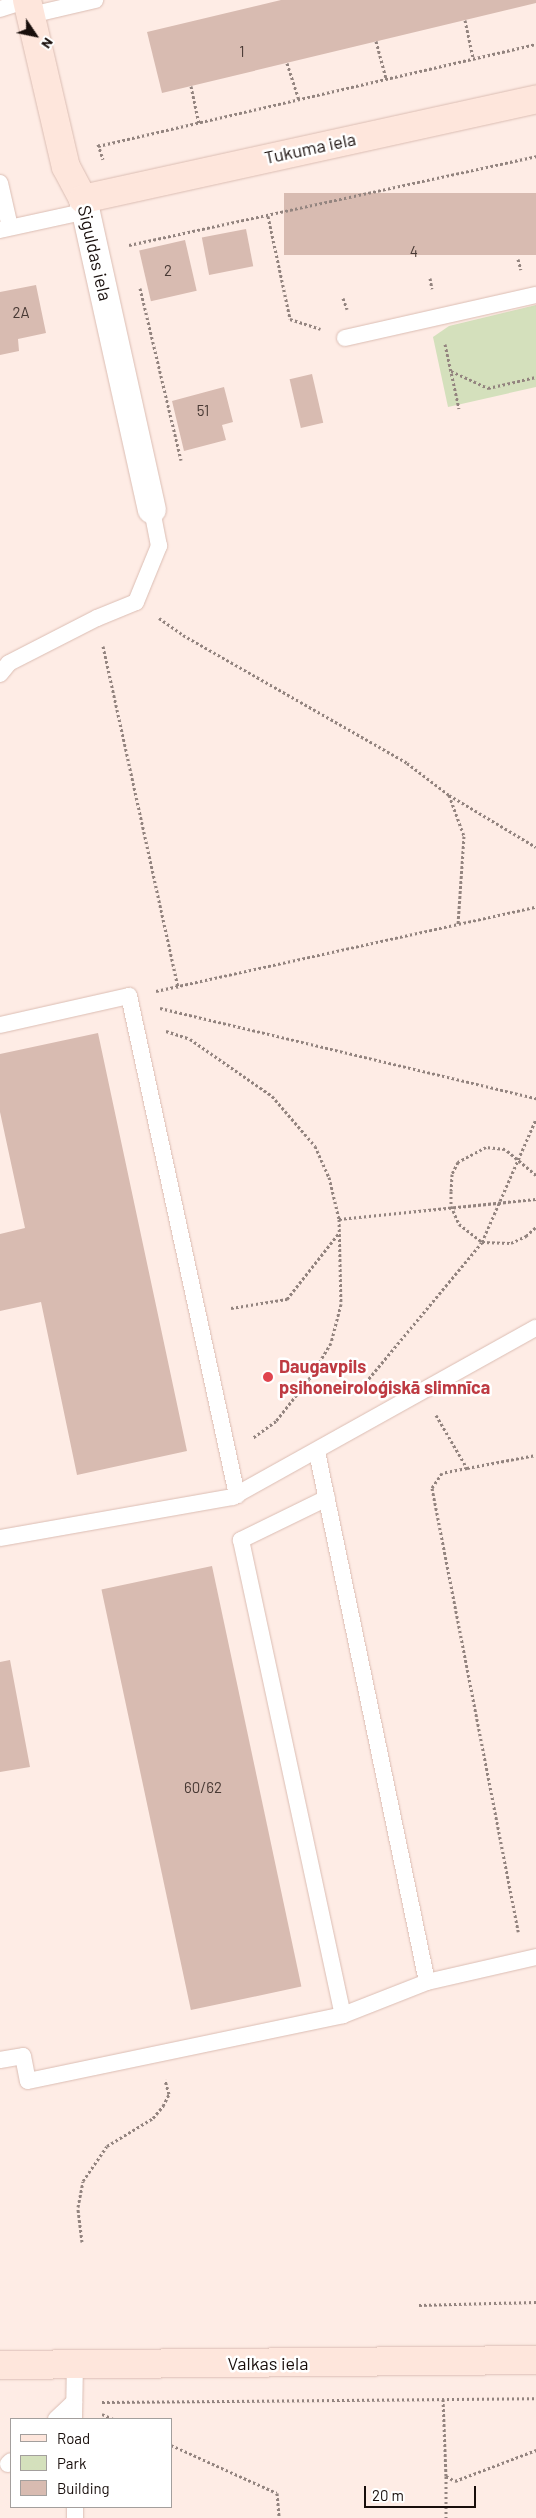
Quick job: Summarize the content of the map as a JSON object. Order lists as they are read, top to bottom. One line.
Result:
{"streets":{"street":["Tukuma iela","Siguldas iela","Valkas iela"]},"crossings":[["Tukuma iela","Siguldas iela"]],"places":["Daugavpils psihoneiroloģiskā slimnīca"],"house_numbers":["1","4","2","2A","51","60/62"],"legend":["Road","Park","Building"],"scale_bar":"20 m","north":"bottom right"}
